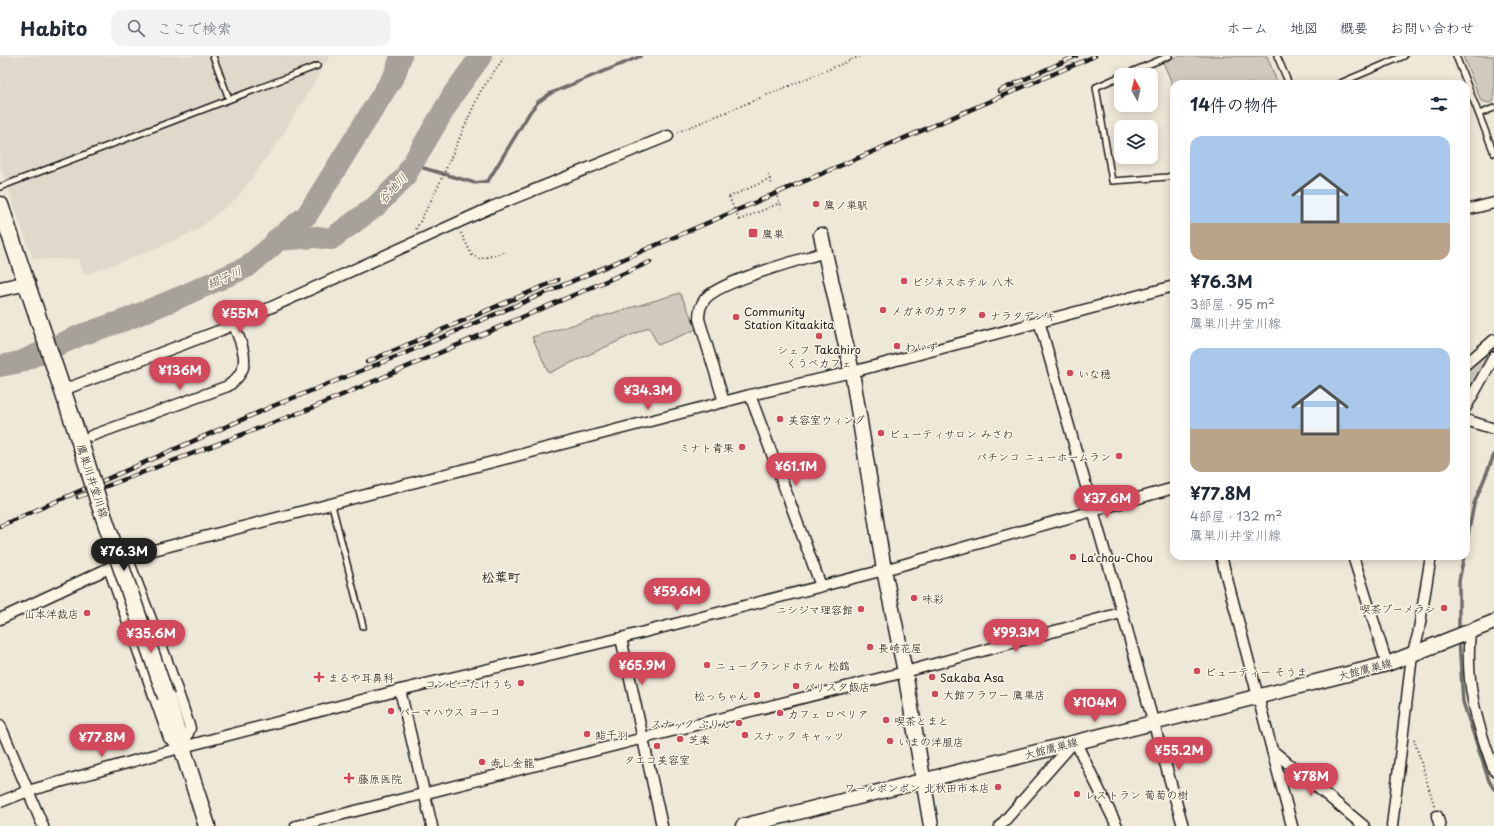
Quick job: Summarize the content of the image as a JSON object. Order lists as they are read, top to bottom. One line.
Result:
{"streets":{"main road":["鷹巣川井堂川線","大館鷹巣線"]},"districts":["松葉町"],"water":["谷地川","綴子川"],"places":{"other":["鷹ノ巣駅","ビジネスホテル 八木","メガネのカワタ","ナラタデンキ","Community Station Kitaakita","シェフ Takahiro くうべカフェ","わいず","いな穂","美容室ウィング","ビューティサロン みさわ","ミナト青果","パチンコ ニューホームラン","La'chou-Chou","味彩","喫茶ブーメラン","ニシジマ理容館","山本洋裁店","長崎花屋","ニューグランドホテル 松鶴","ビューティー そうま","Sakaba Asa","コンビニたけうち","パリスタ飯店","大館フラワー 鷹巣店","松っちゃん","パーマハウス ヨーコ","カフェ ロベリア","喫茶とまと","スナック ぷりん","鮨千羽","スナック キャッツ","芝楽","いまの洋服店","タエコ美容室","寿し金龍","ワールボンボン 北秋田市本店","レストラン 葡萄の樹"],"transit":["鷹巣"],"health":["まるや耳鼻科","藤原医院"]},"north":"top","page":{"header":"Habito","search":"ここで検索","nav":["ホーム","地図","概要","お問い合わせ"],"heading":"14件の物件","list":[{"name":"¥76.3M","note":"3部屋 · 95 m² · 鷹巣川井堂川線"},{"name":"¥77.8M","note":"4部屋 · 132 m² · 鷹巣川井堂川線"}],"price":["¥55M","¥136M","¥34.3M","¥61.1M","¥37.6M","¥76.3M","¥59.6M","¥99.3M","¥35.6M","¥65.9M","¥104M","¥77.8M","¥55.2M","¥78M"]}}
